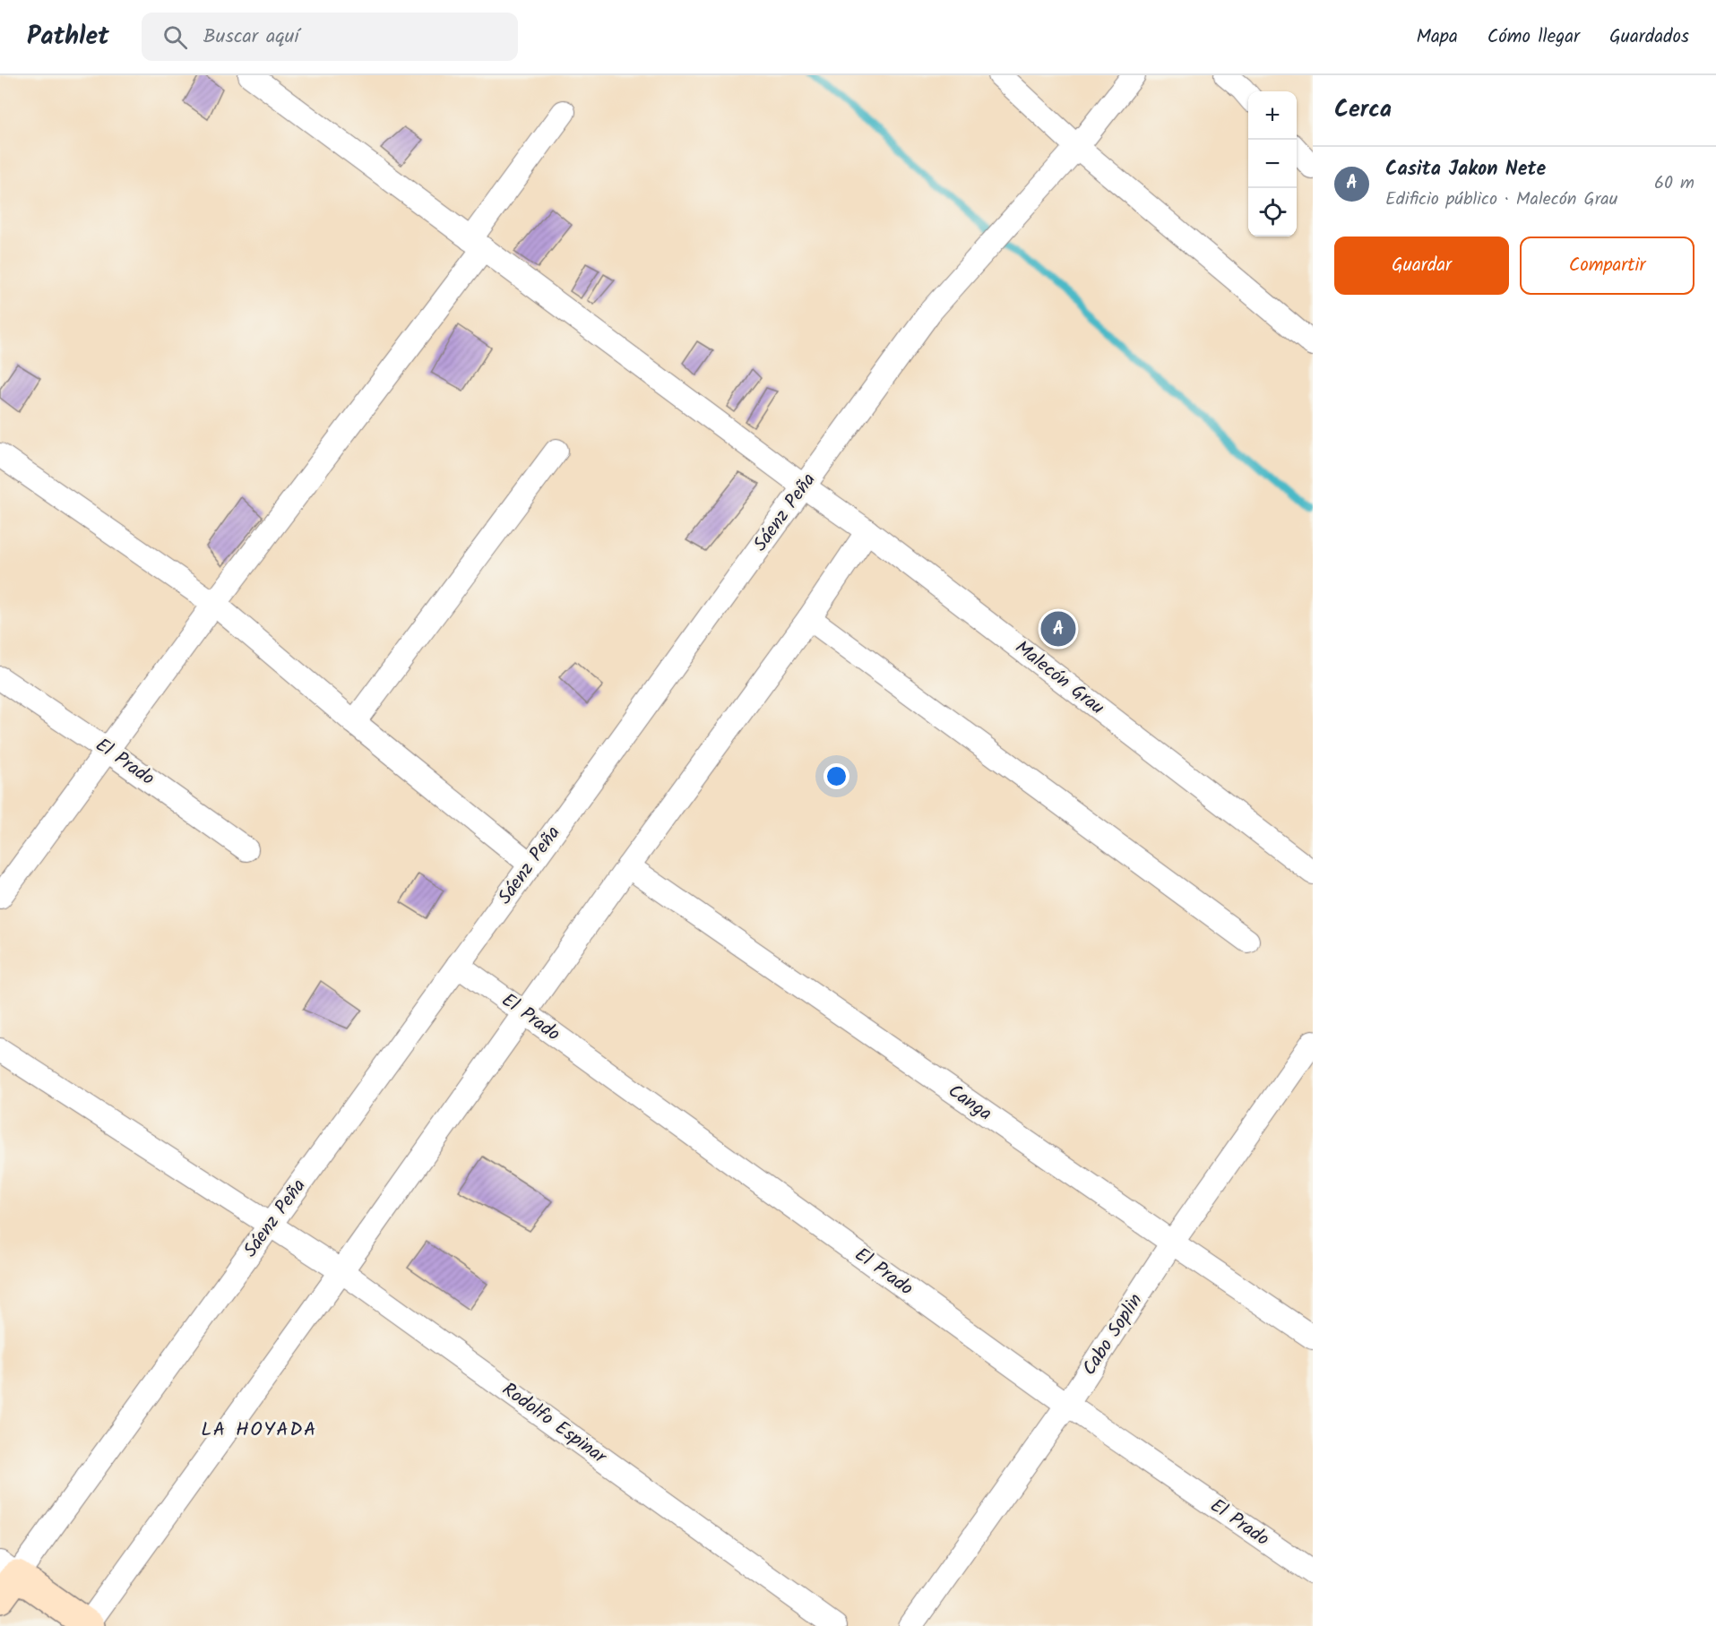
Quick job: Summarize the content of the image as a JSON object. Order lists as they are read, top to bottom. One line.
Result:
{"streets":{"main road":["Sáenz Peña"],"street":["Malecón Grau","El Prado","Canga","Cabo Soplin","Rodolfo Espinar"]},"crossings":[["Sáenz Peña","Malecón Grau"],["Sáenz Peña","El Prado"],["Sáenz Peña","Rodolfo Espinar"],["El Prado","Cabo Soplin"],["Canga","Cabo Soplin"]],"districts":["LA HOYADA"],"page":{"header":"Pathlet","search":"Buscar aquí","nav":["Mapa","Cómo llegar","Guardados"],"heading":"Cerca","map_buttons":["+","−"],"list":[{"mark":"A","name":"Casita Jakon Nete","note":"Edificio público · Malecón Grau","value":"60 m"}],"buttons":["Guardar","Compartir"],"pins":"A"}}
